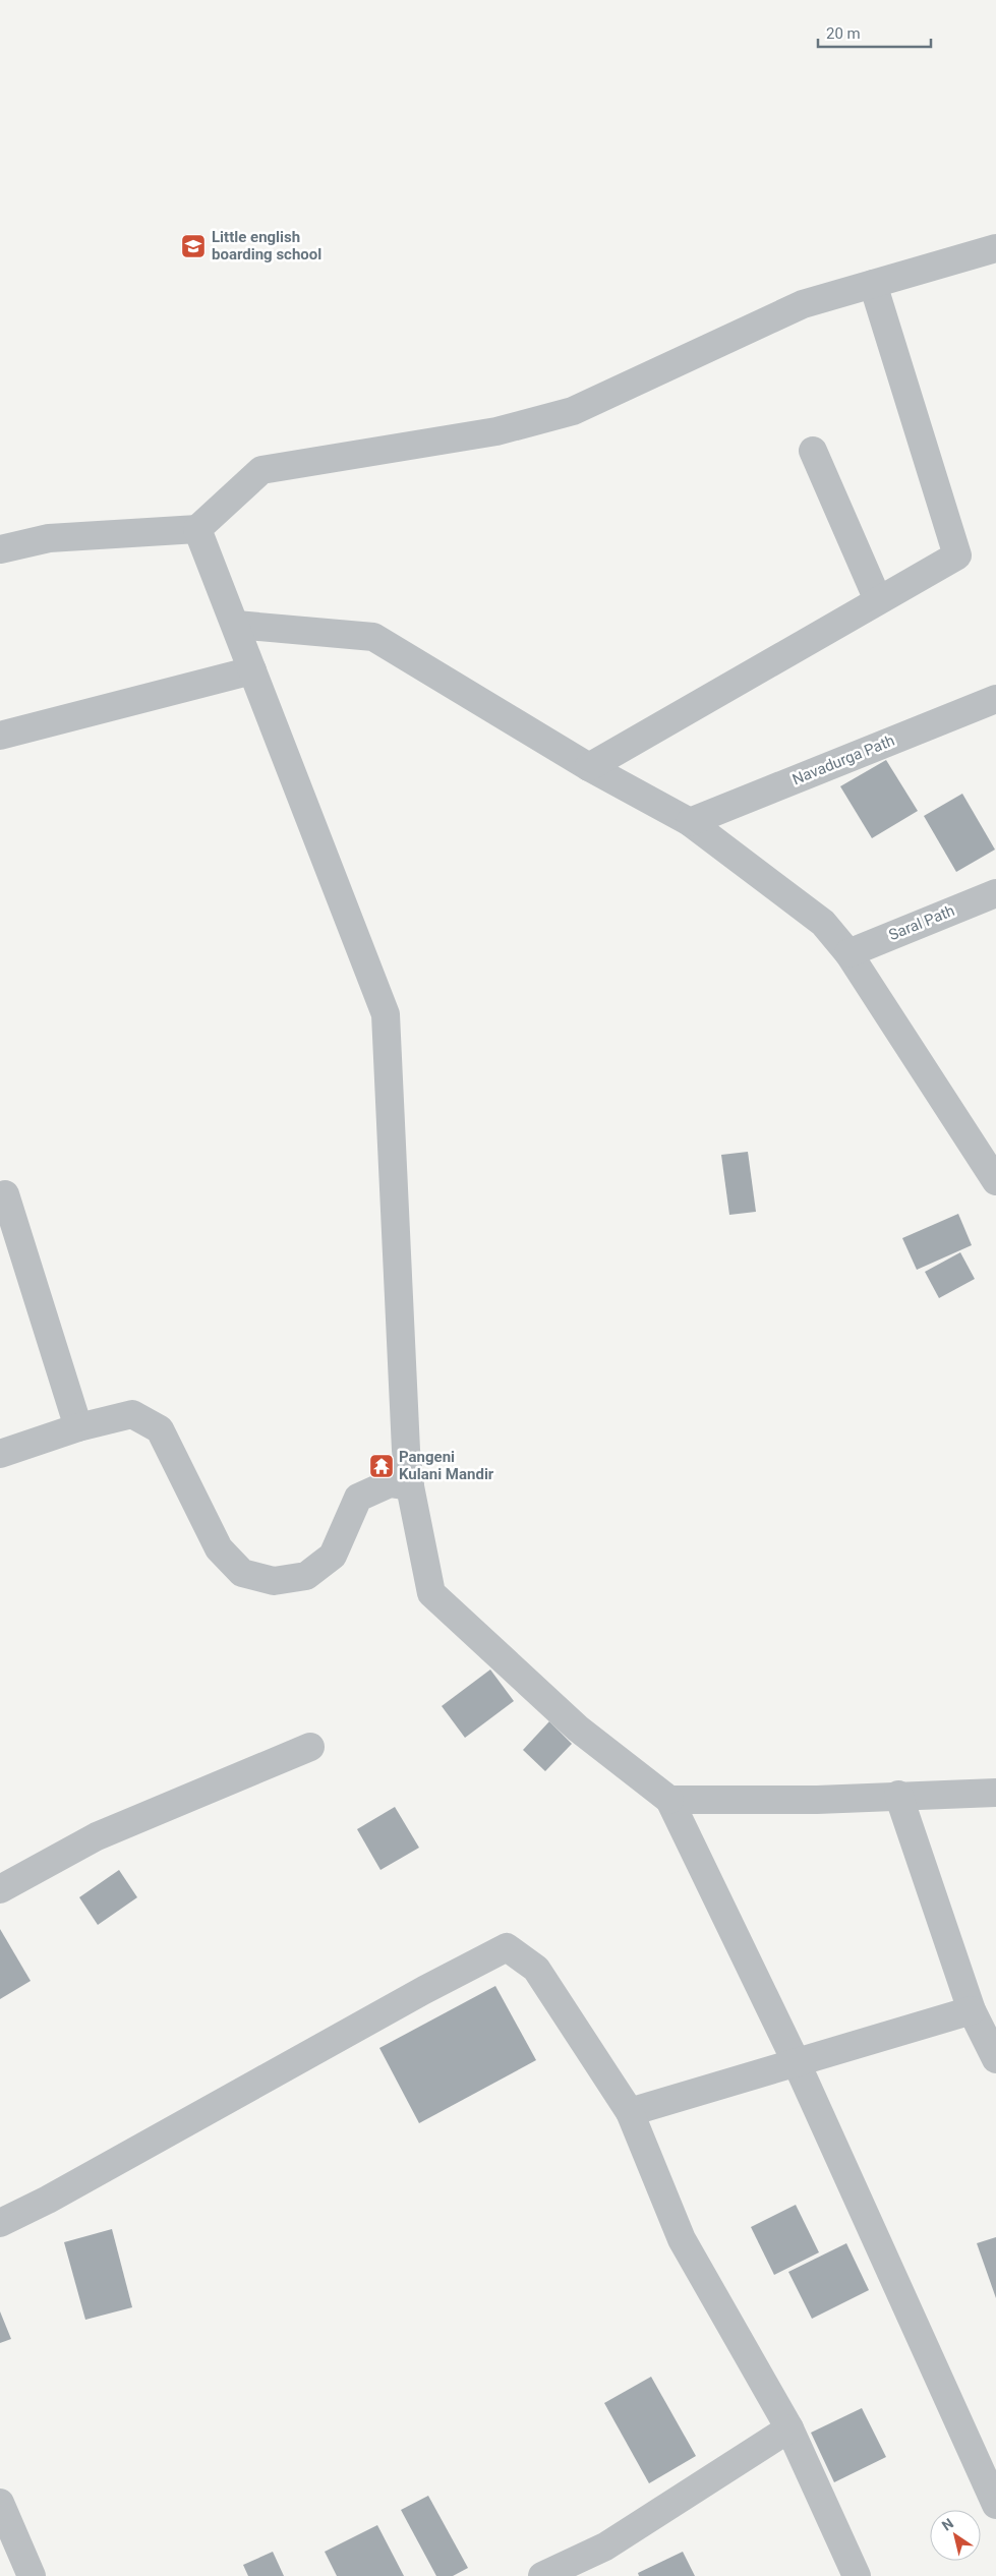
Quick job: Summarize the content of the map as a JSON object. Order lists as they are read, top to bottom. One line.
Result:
{"streets":{"street":["Navadurga Path","Saral Path"]},"places":{"school or university":["Little english boarding school"],"temple":["Pangeni Kulani Mandir"]},"scale_bar":"20 m","north":"top left"}
